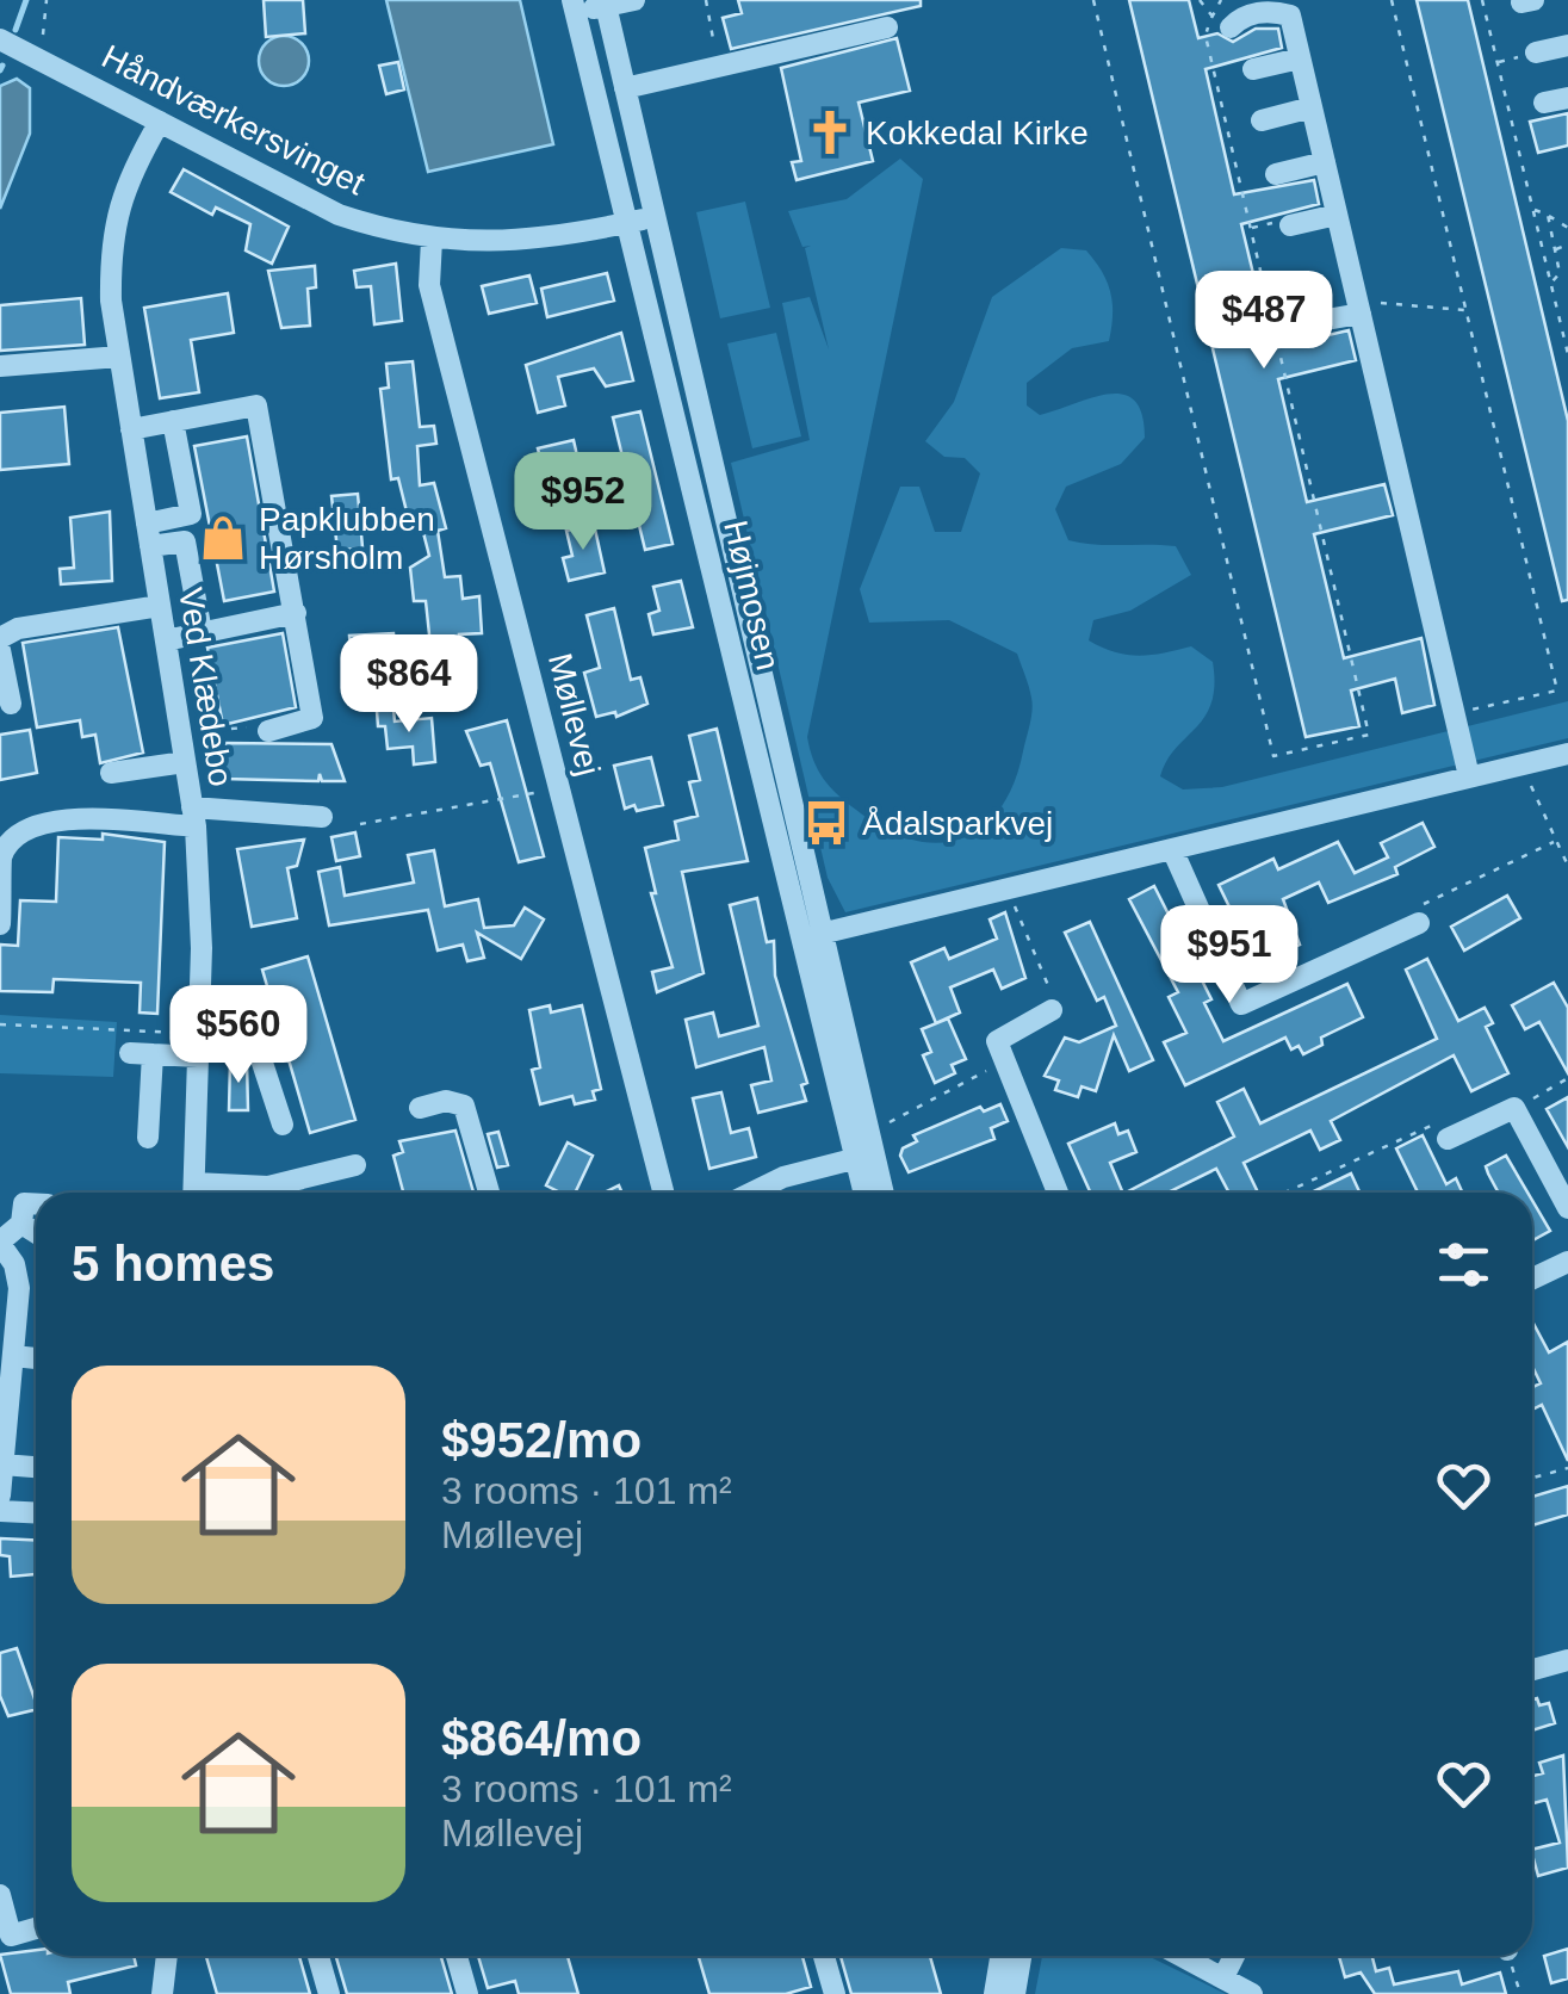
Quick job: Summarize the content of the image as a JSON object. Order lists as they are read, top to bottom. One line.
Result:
{"streets":{"street":["Håndværkersvinget","Højmosen","Ved Klædebo","Møllevej"]},"crossings":[["Håndværkersvinget","Højmosen"],["Håndværkersvinget","Ved Klædebo"],["Håndværkersvinget","Møllevej"]],"places":{"church":["Kokkedal Kirke"],"shop":["Papklubben Hørsholm"],"bus stop":["Ådalsparkvej"]},"page":{"price":["$487","$952","$864","$951","$560"],"heading":"5 homes","list":[{"name":"$952/mo","note":"3 rooms · 101 m² · Møllevej"},{"name":"$864/mo","note":"3 rooms · 101 m² · Møllevej"}]}}
